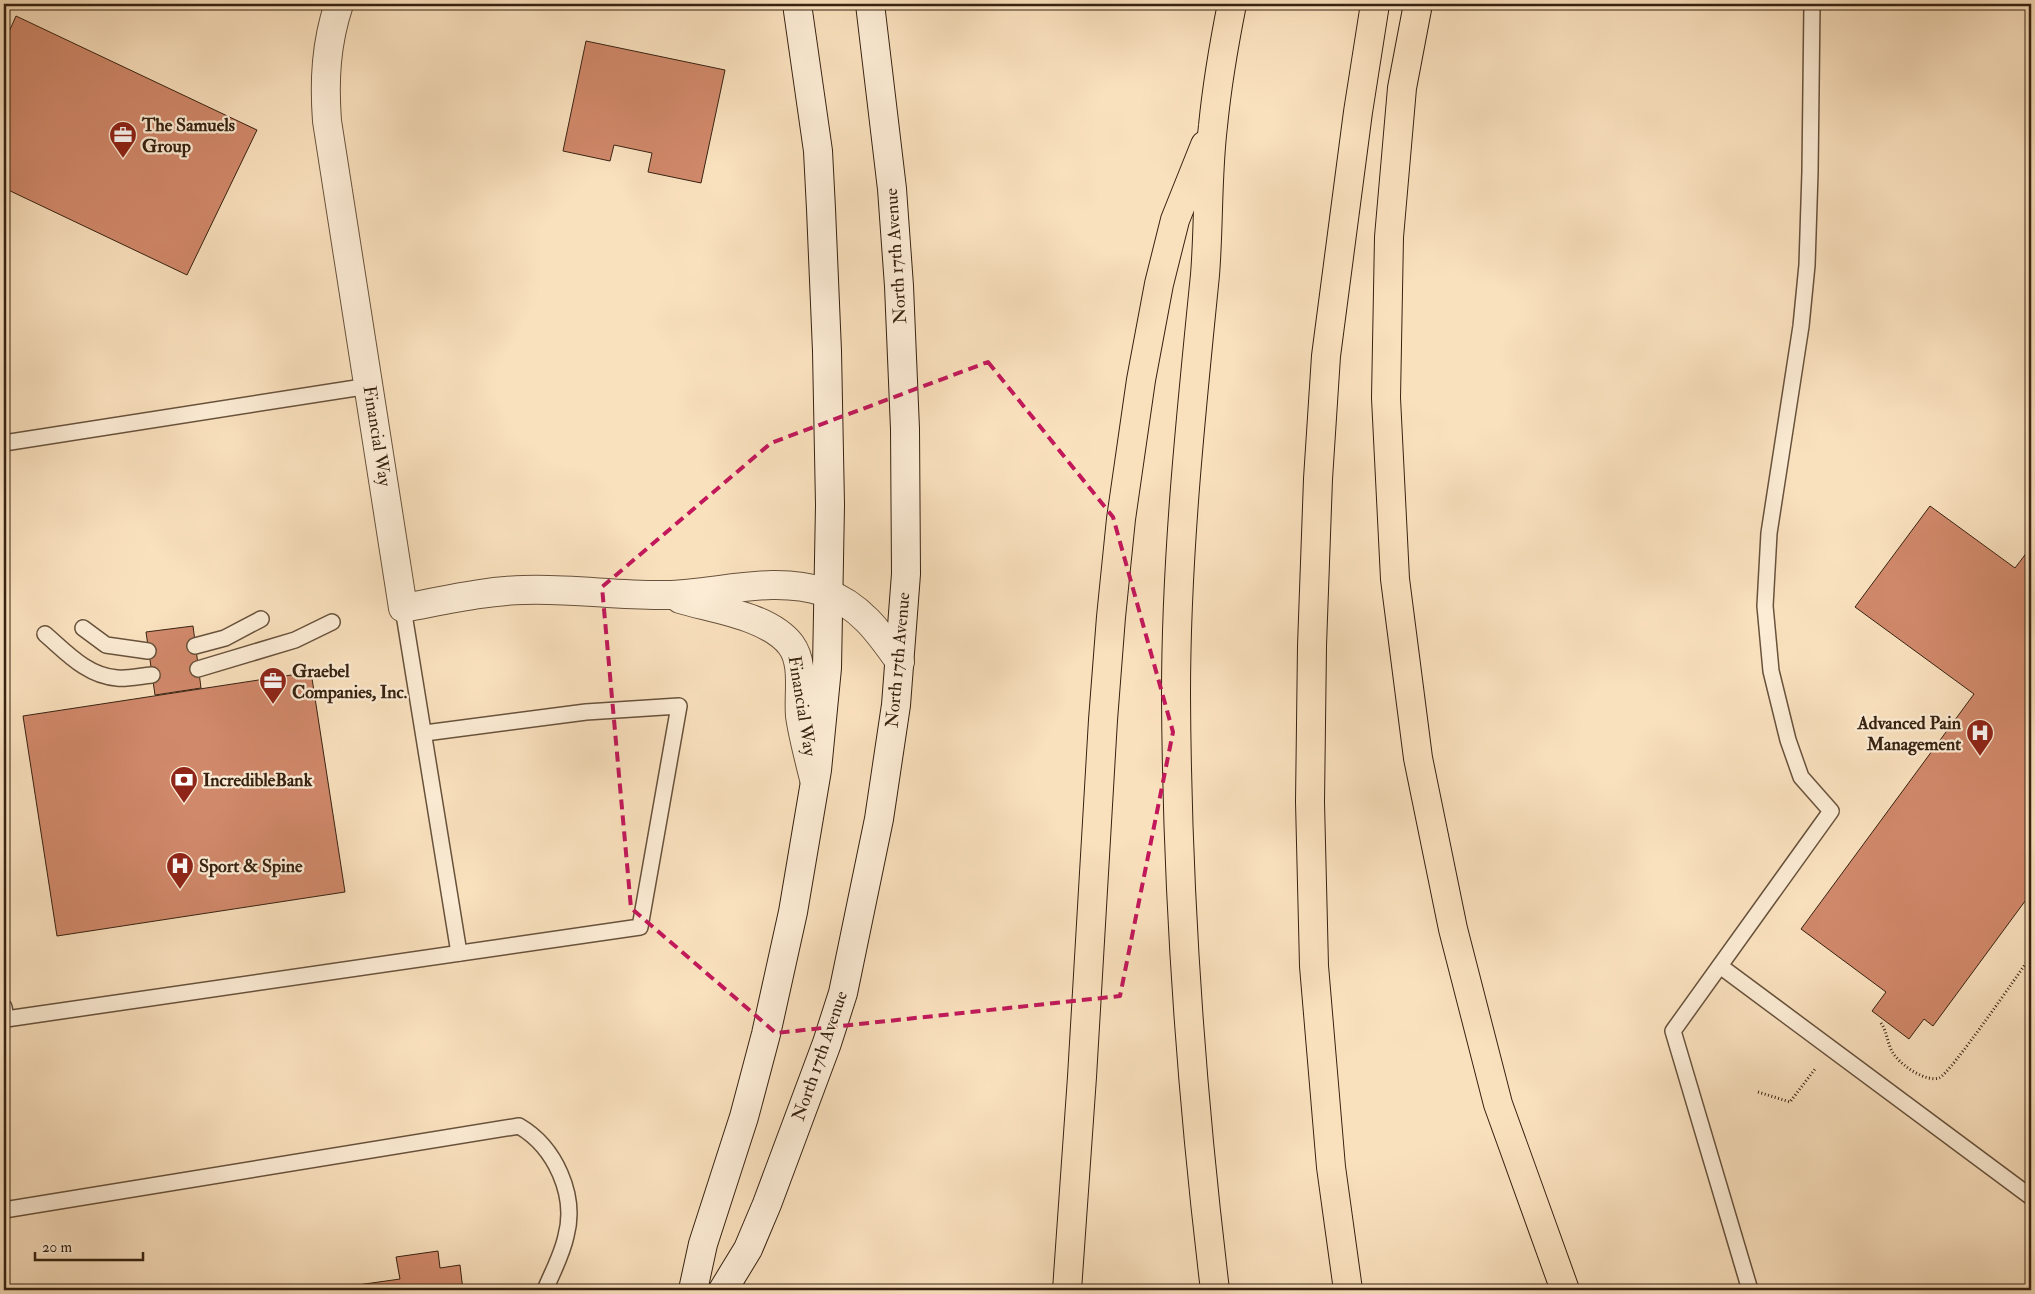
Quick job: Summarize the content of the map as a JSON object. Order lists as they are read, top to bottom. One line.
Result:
{"streets":{"main road":["North 17th Avenue","Financial Way"]},"crossings":[["North 17th Avenue","Financial Way"]],"places":{"office":["The Samuels Group","Graebel Companies, Inc."],"hospital":["Advanced Pain Management","Sport & Spine"],"bank":["IncredibleBank"]},"scale_bar":"20 m"}
